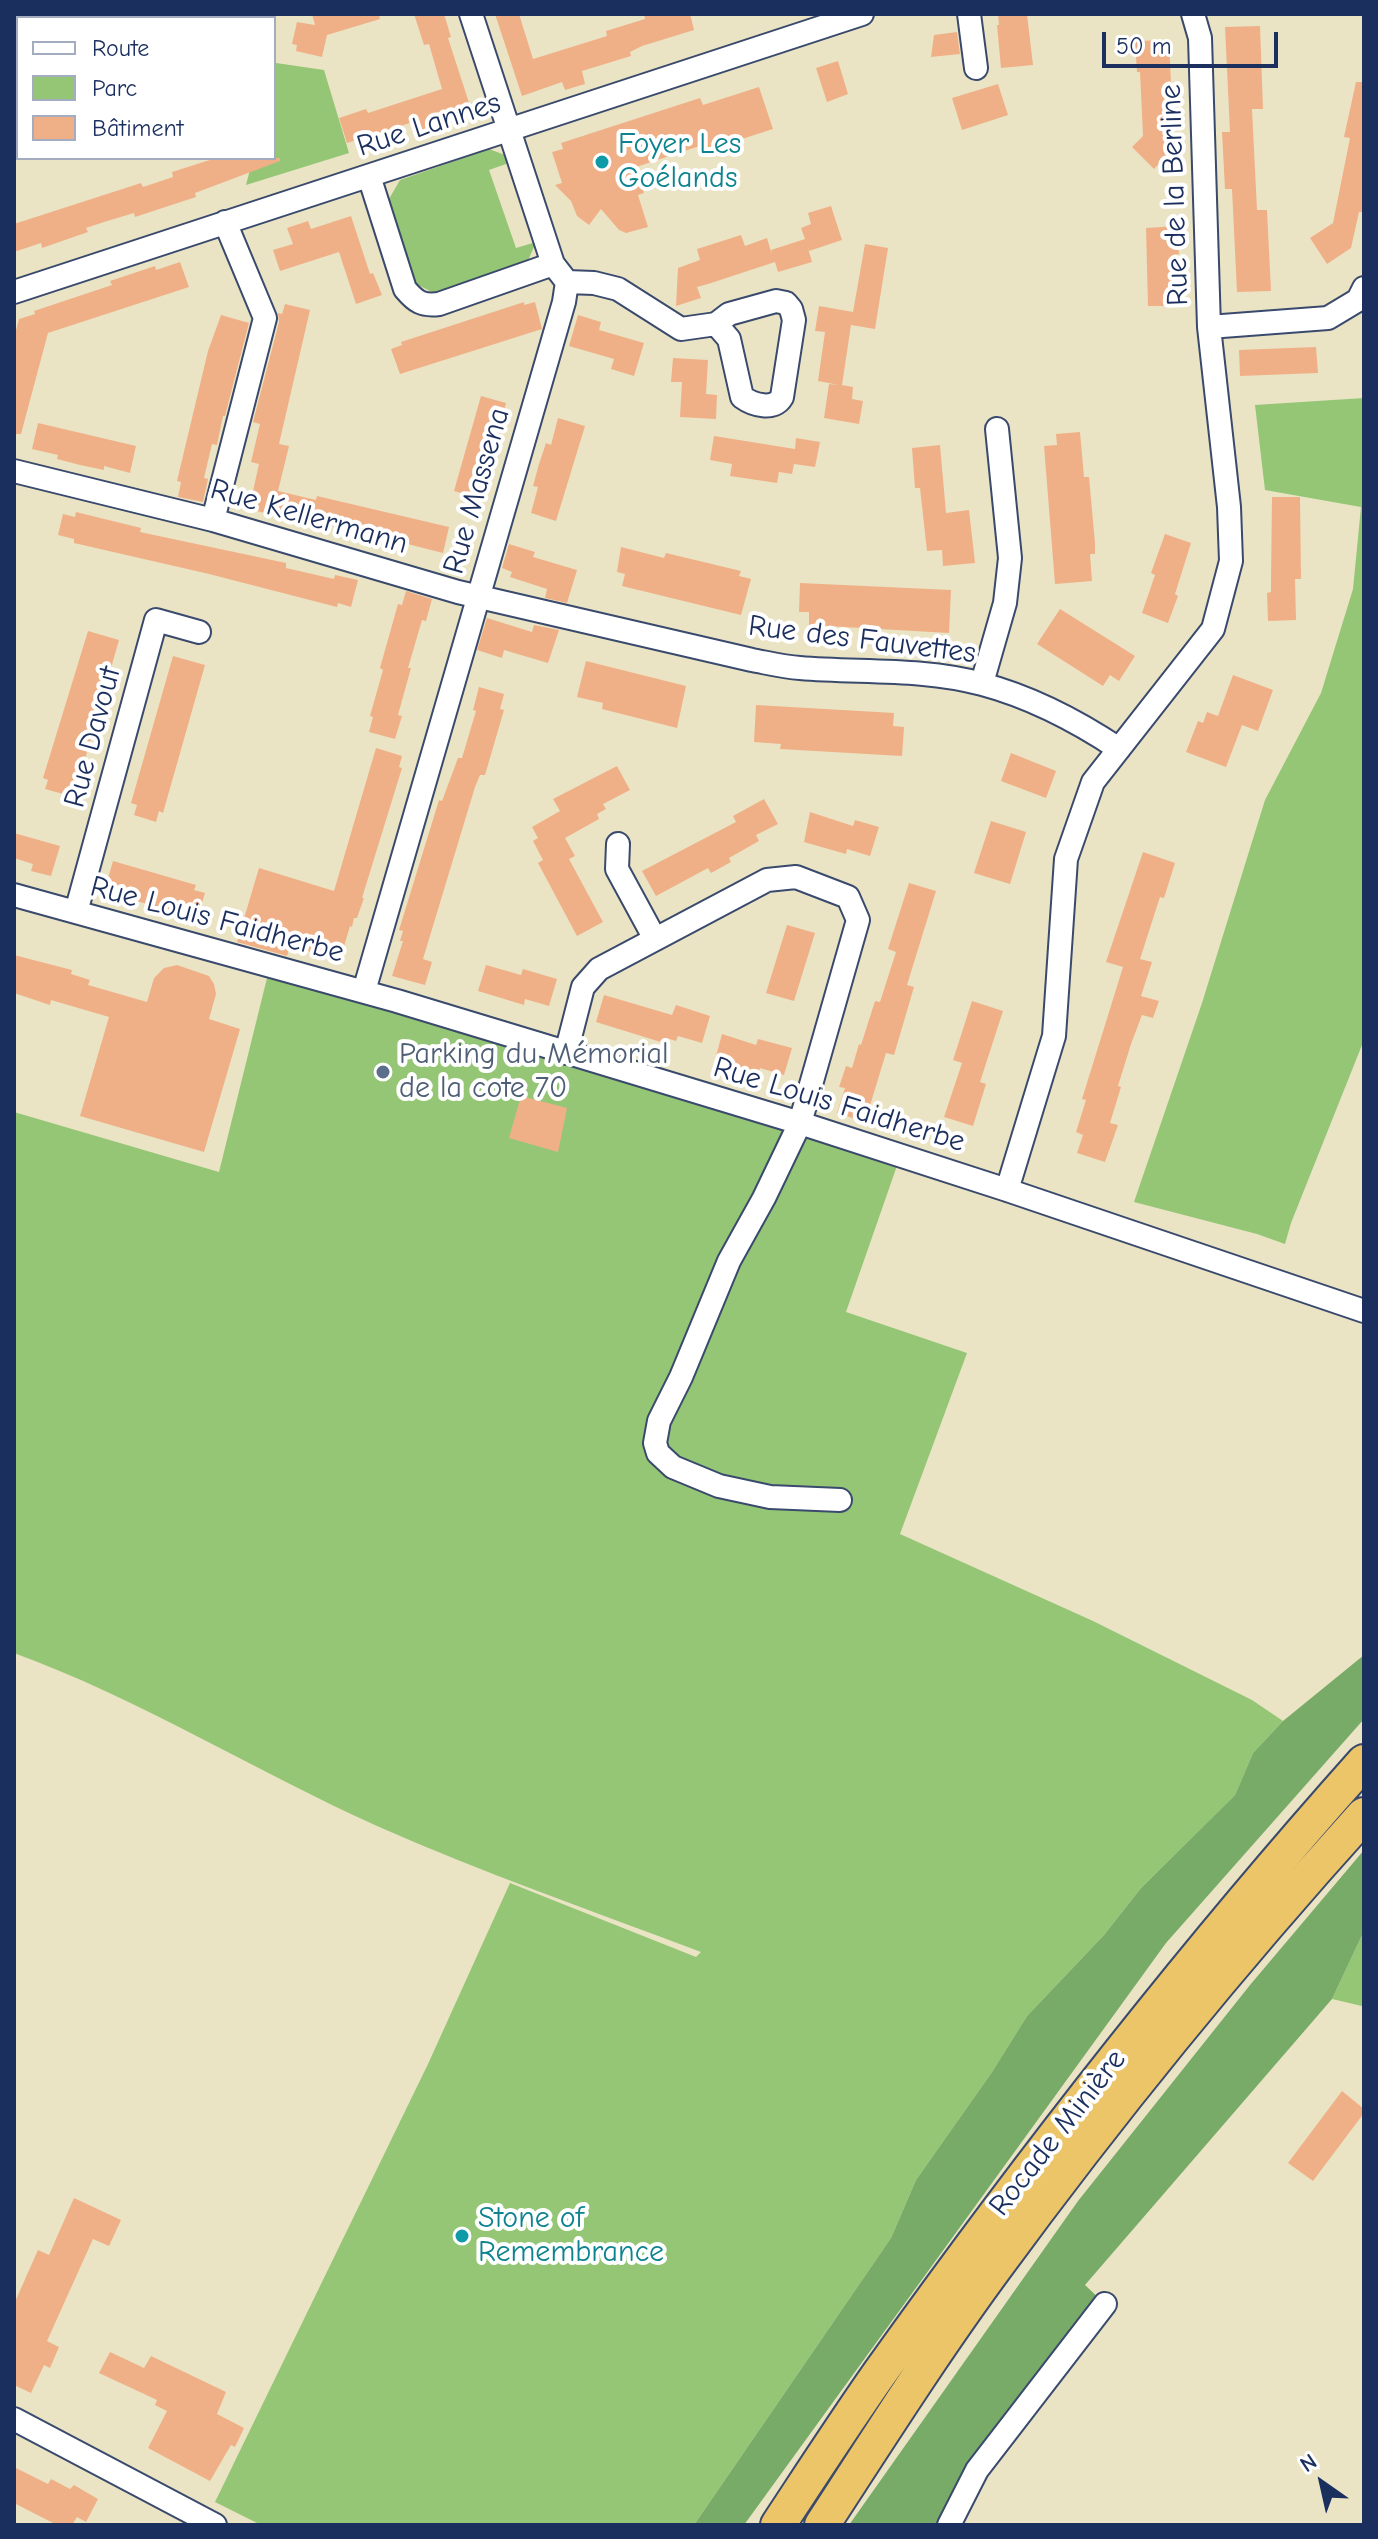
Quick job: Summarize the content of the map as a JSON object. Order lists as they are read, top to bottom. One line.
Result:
{"streets":{"highway":["Rocade Minière"],"street":["Rue Lannes","Rue de la Berline","Rue Massena","Rue Kellermann","Rue des Fauvettes","Rue Davout","Rue Louis Faidherbe"]},"crossings":[["Rue de la Berline","Rue des Fauvettes"],["Rue de la Berline","Rue Louis Faidherbe"],["Rue Massena","Rue Kellermann"],["Rue Massena","Rue Louis Faidherbe"],["Rue Kellermann","Rue des Fauvettes"],["Rue Davout","Rue Louis Faidherbe"]],"places":["Foyer Les Goélands","Parking du Mémorial de la cote 70","Stone of Remembrance"],"legend":["Route","Parc","Bâtiment"],"scale_bar":"50 m","north":"top left"}
